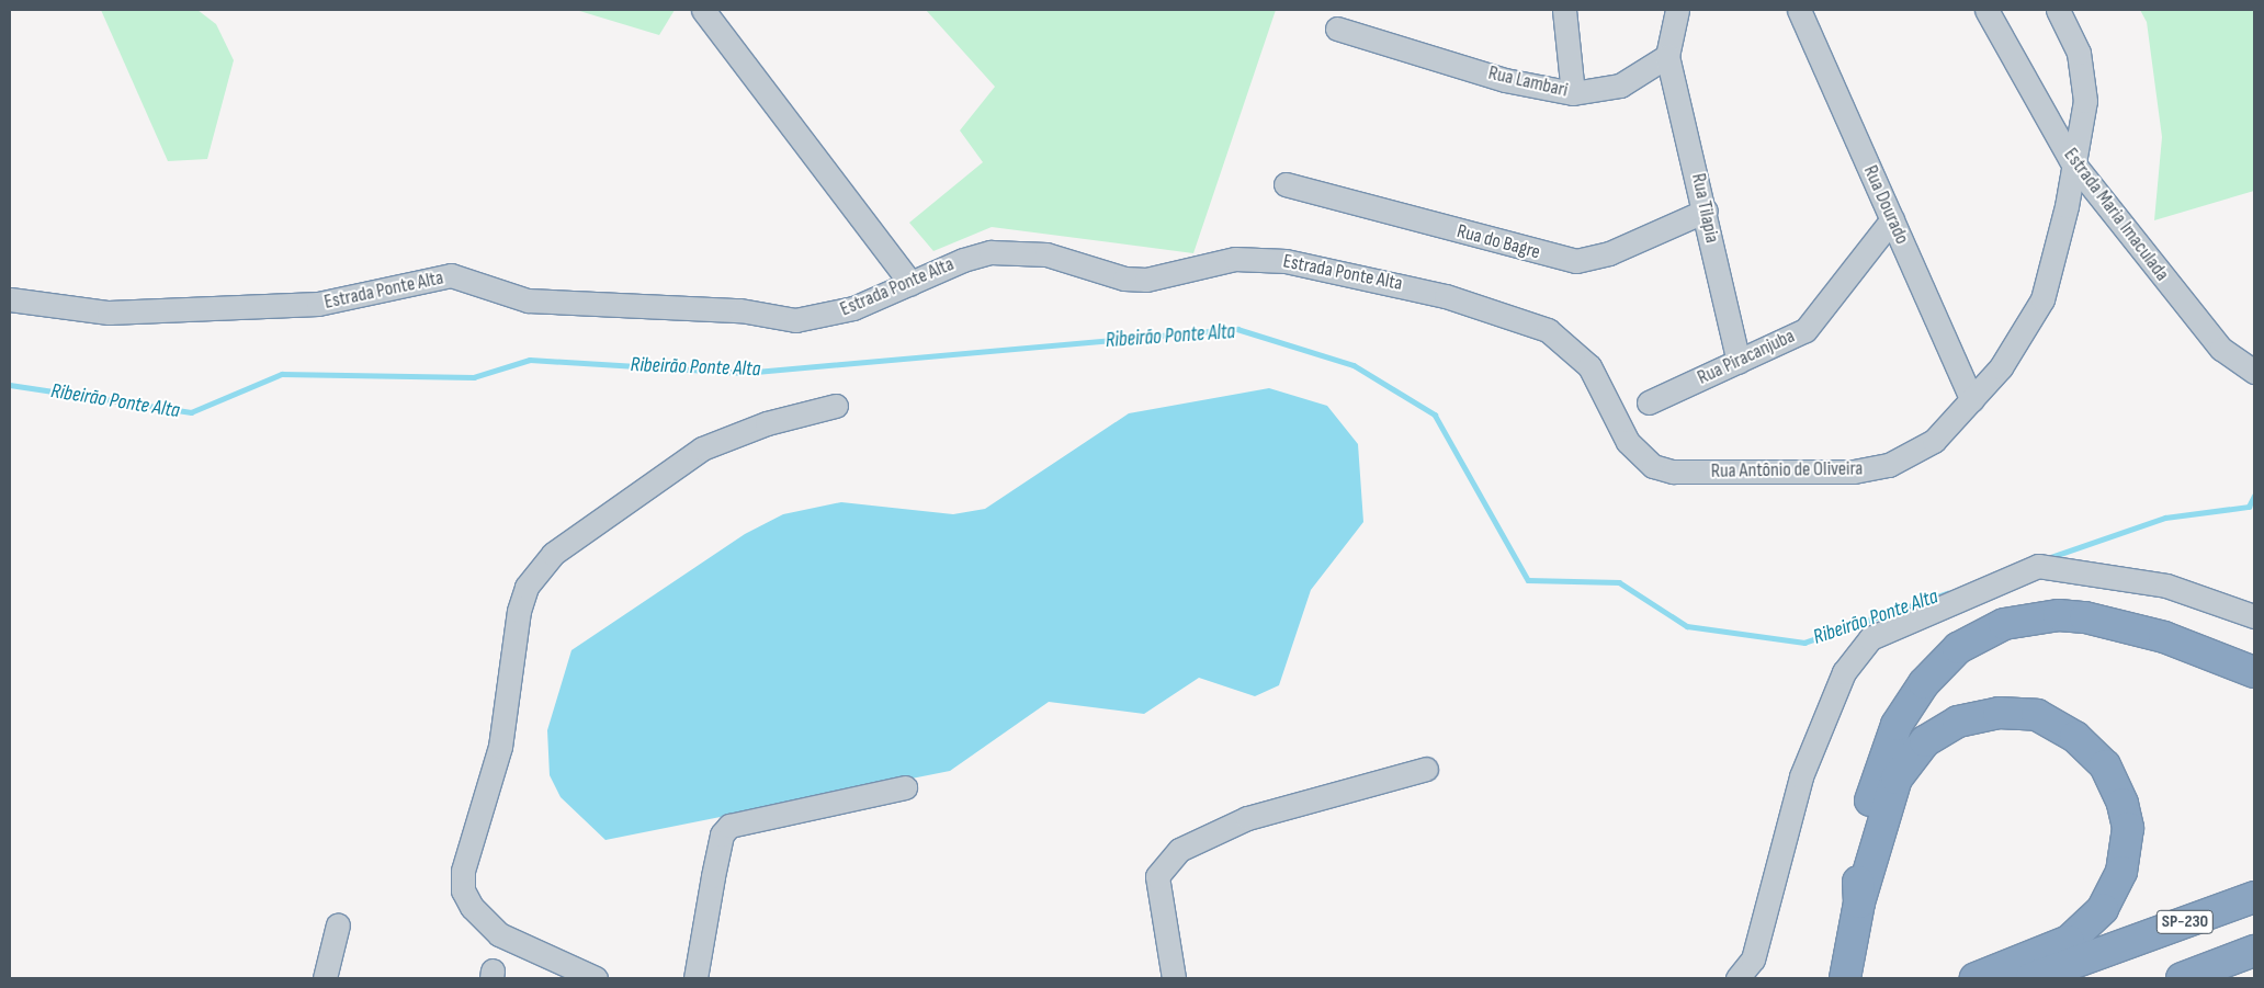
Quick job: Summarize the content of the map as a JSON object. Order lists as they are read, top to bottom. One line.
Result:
{"streets":{"highway":["SP-230"],"street":["Rua Lambari","Rua Dourado","Rua Tilapia","Estrada Maria Imaculada","Rua do Bagre","Estrada Ponte Alta","Rua Piracanjuba","Rua Antônio de Oliveira"]},"crossings":[["Rua Lambari","Rua Tilapia"],["Rua Dourado","Rua Piracanjuba"],["Rua Dourado","Rua Antônio de Oliveira"],["Rua Tilapia","Rua do Bagre"],["Rua Tilapia","Rua Piracanjuba"],["Estrada Maria Imaculada","Rua Antônio de Oliveira"],["Estrada Ponte Alta","Rua Antônio de Oliveira"]],"water":["Ribeirão Ponte Alta"]}
